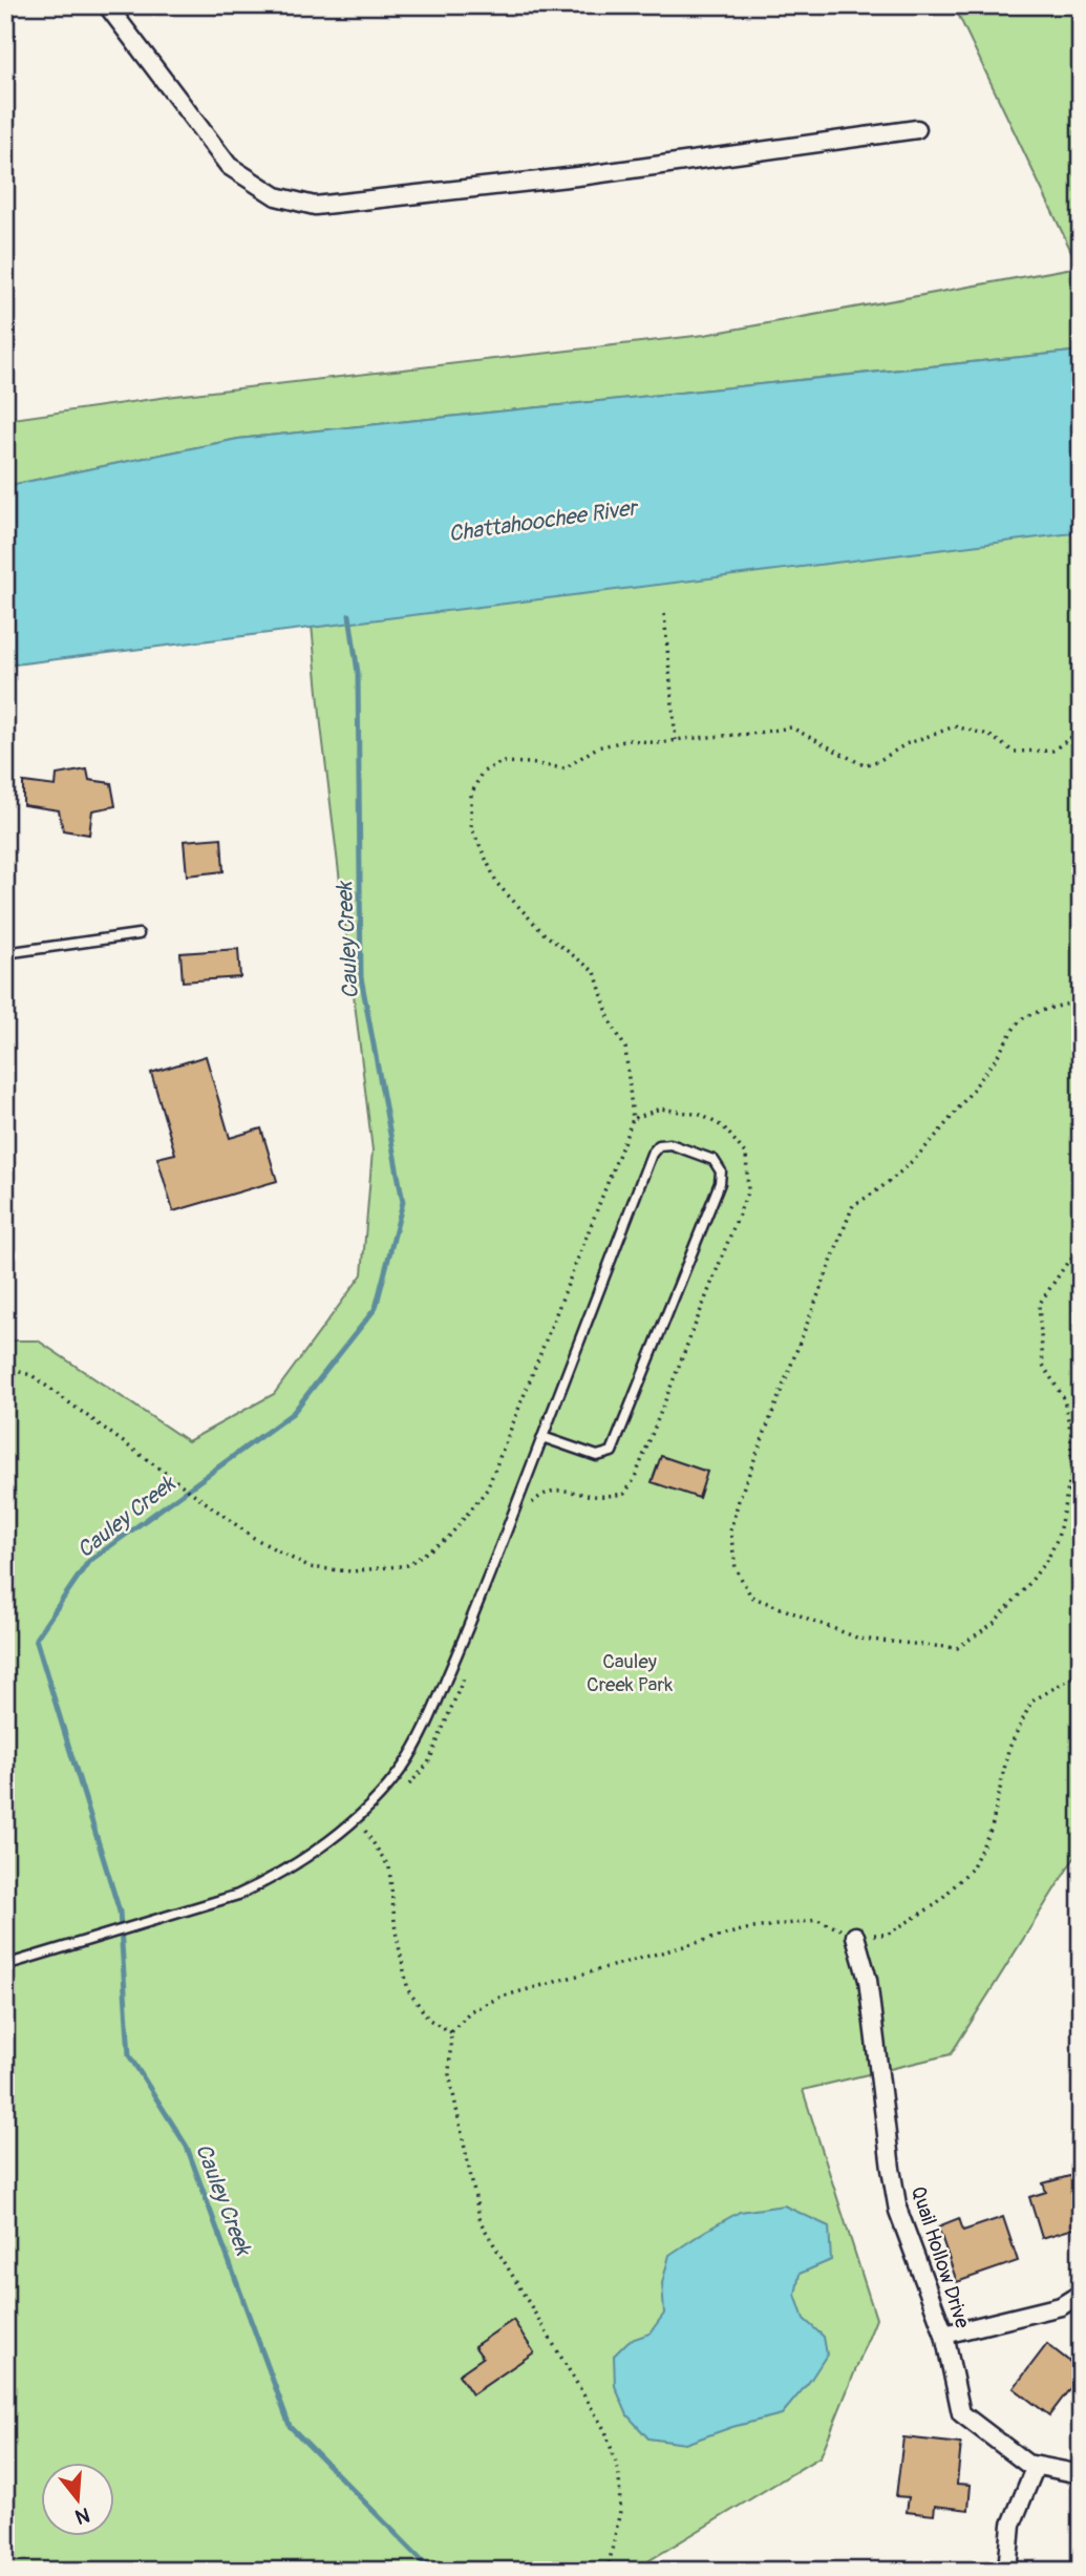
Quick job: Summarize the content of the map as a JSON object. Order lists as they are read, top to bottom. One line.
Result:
{"streets":{"street":["Quail Hollow Drive"]},"water":["Chattahoochee River","Cauley Creek"],"parks":["Cauley Creek Park"],"north":"bottom"}
